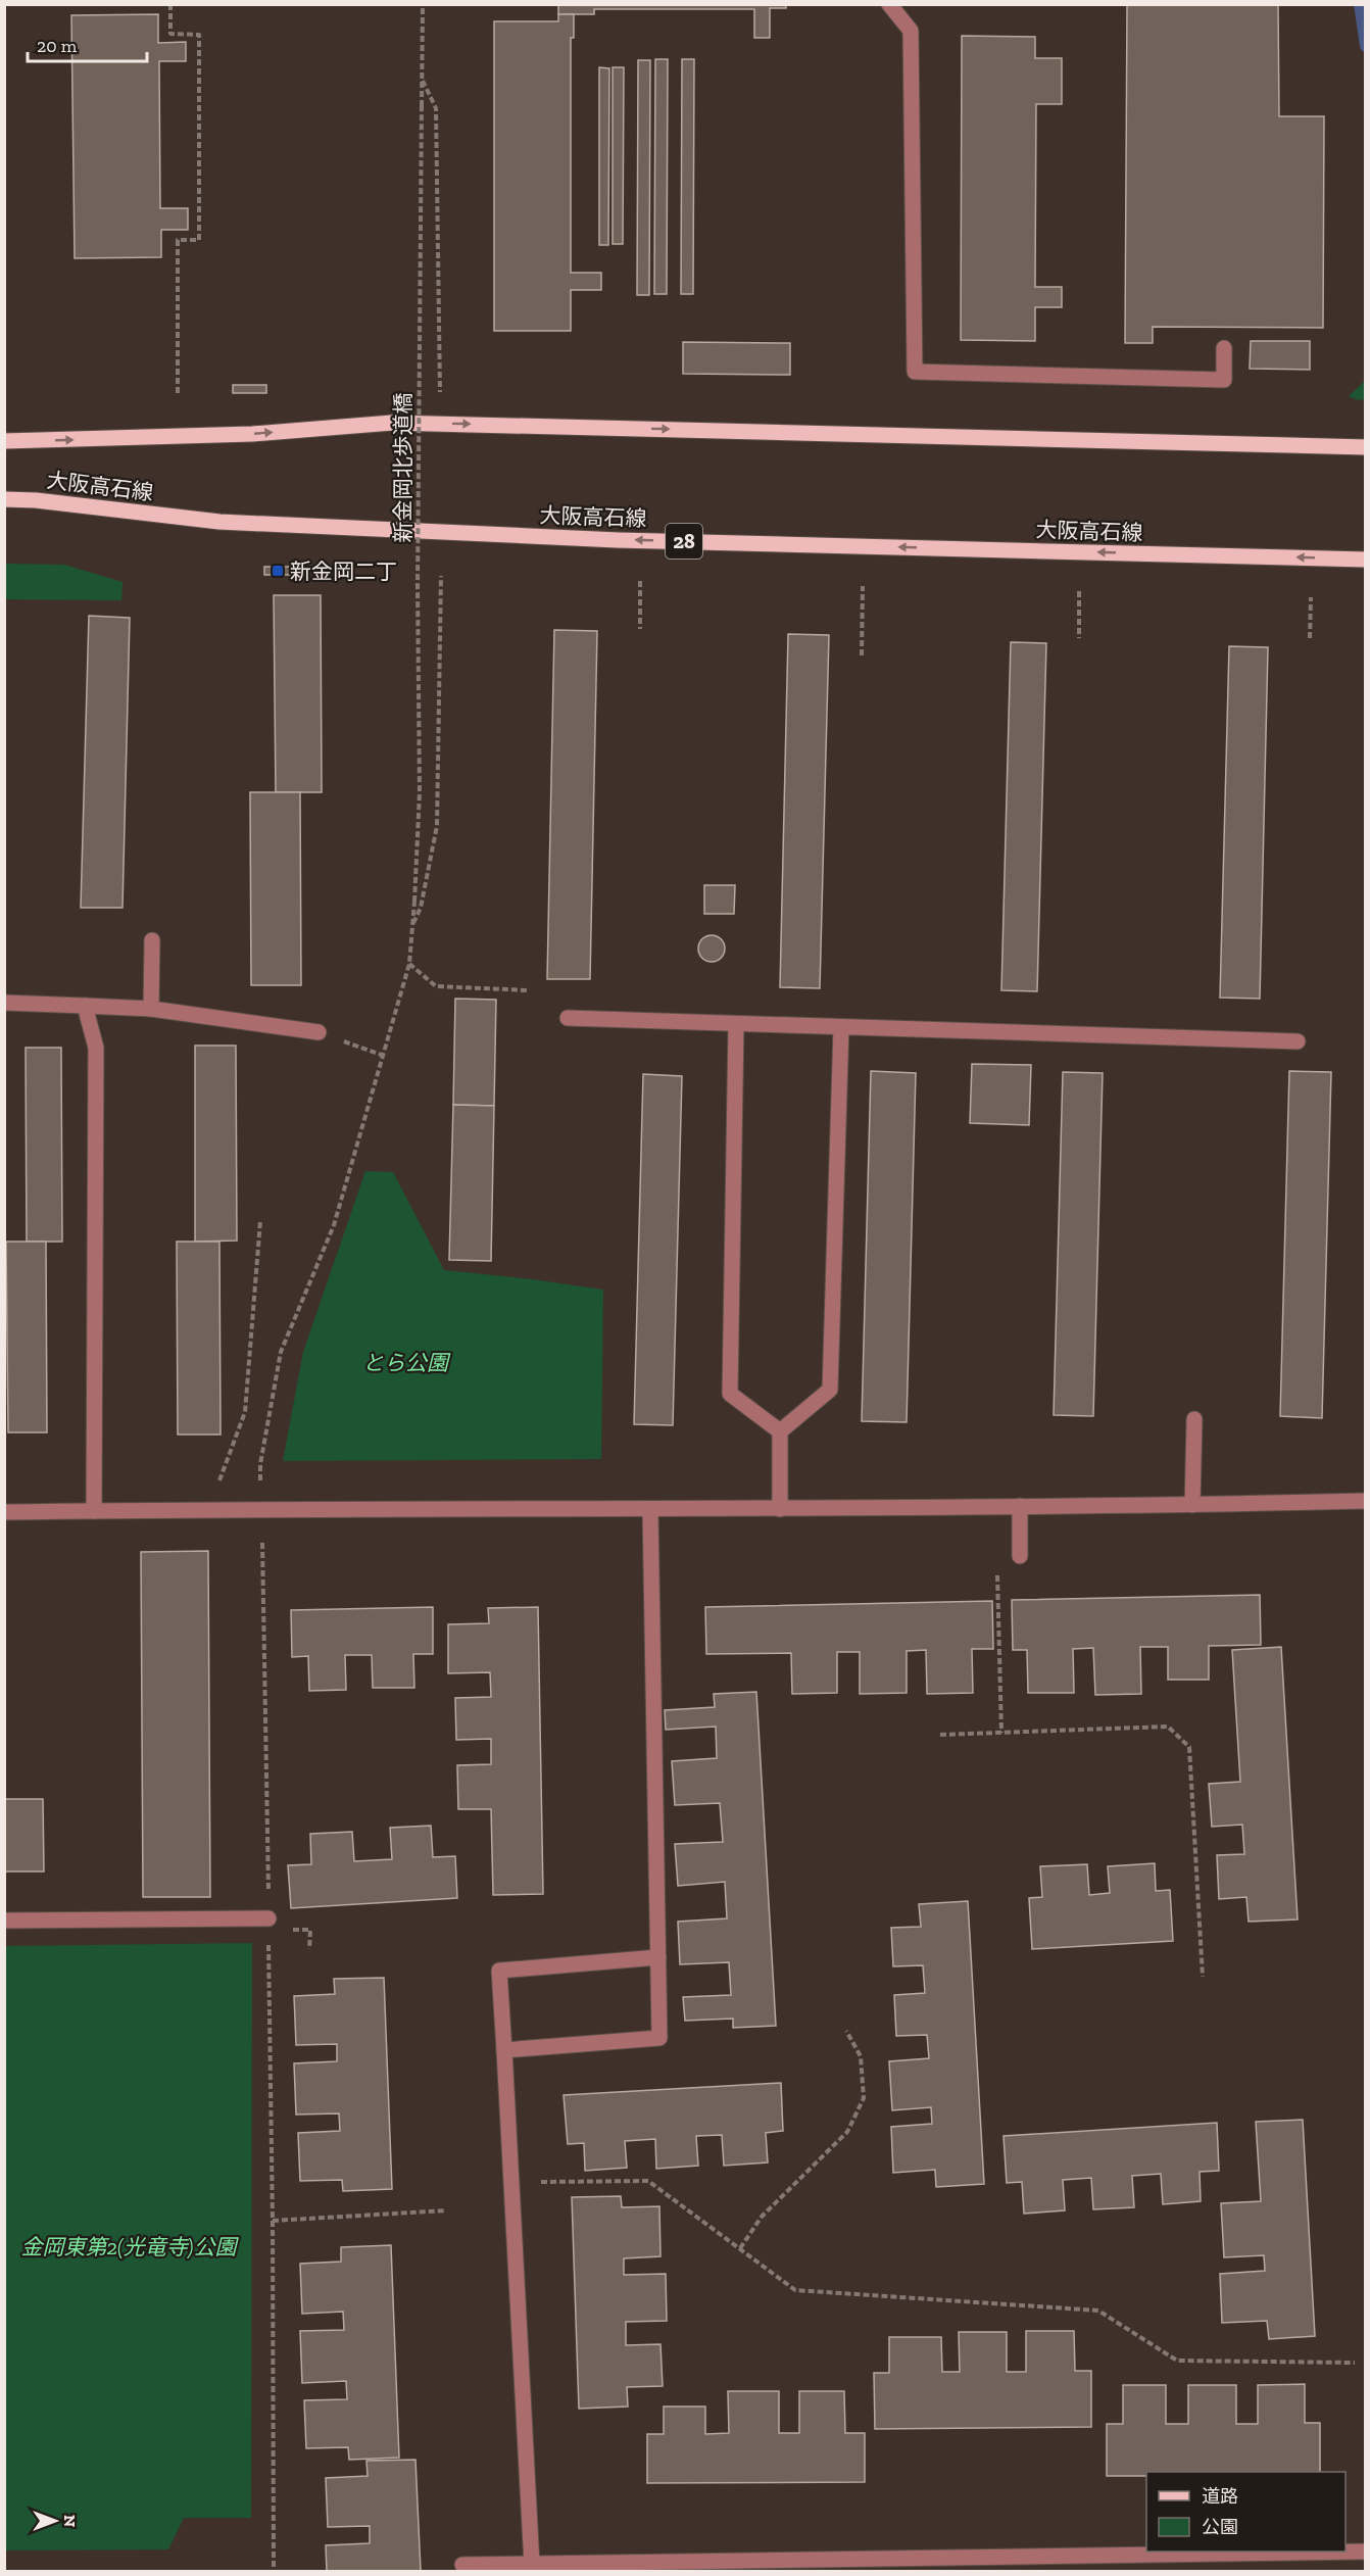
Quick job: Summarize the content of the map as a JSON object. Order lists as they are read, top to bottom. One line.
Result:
{"streets":{"main road":["大阪高石線","28"],"path":["新金岡北歩道橋"]},"parks":["とら公園","金岡東第2(光竜寺)公園"],"places":{"transit":["新金岡二丁"]},"legend":["道路","公園"],"scale_bar":"20 m","north":"right"}
